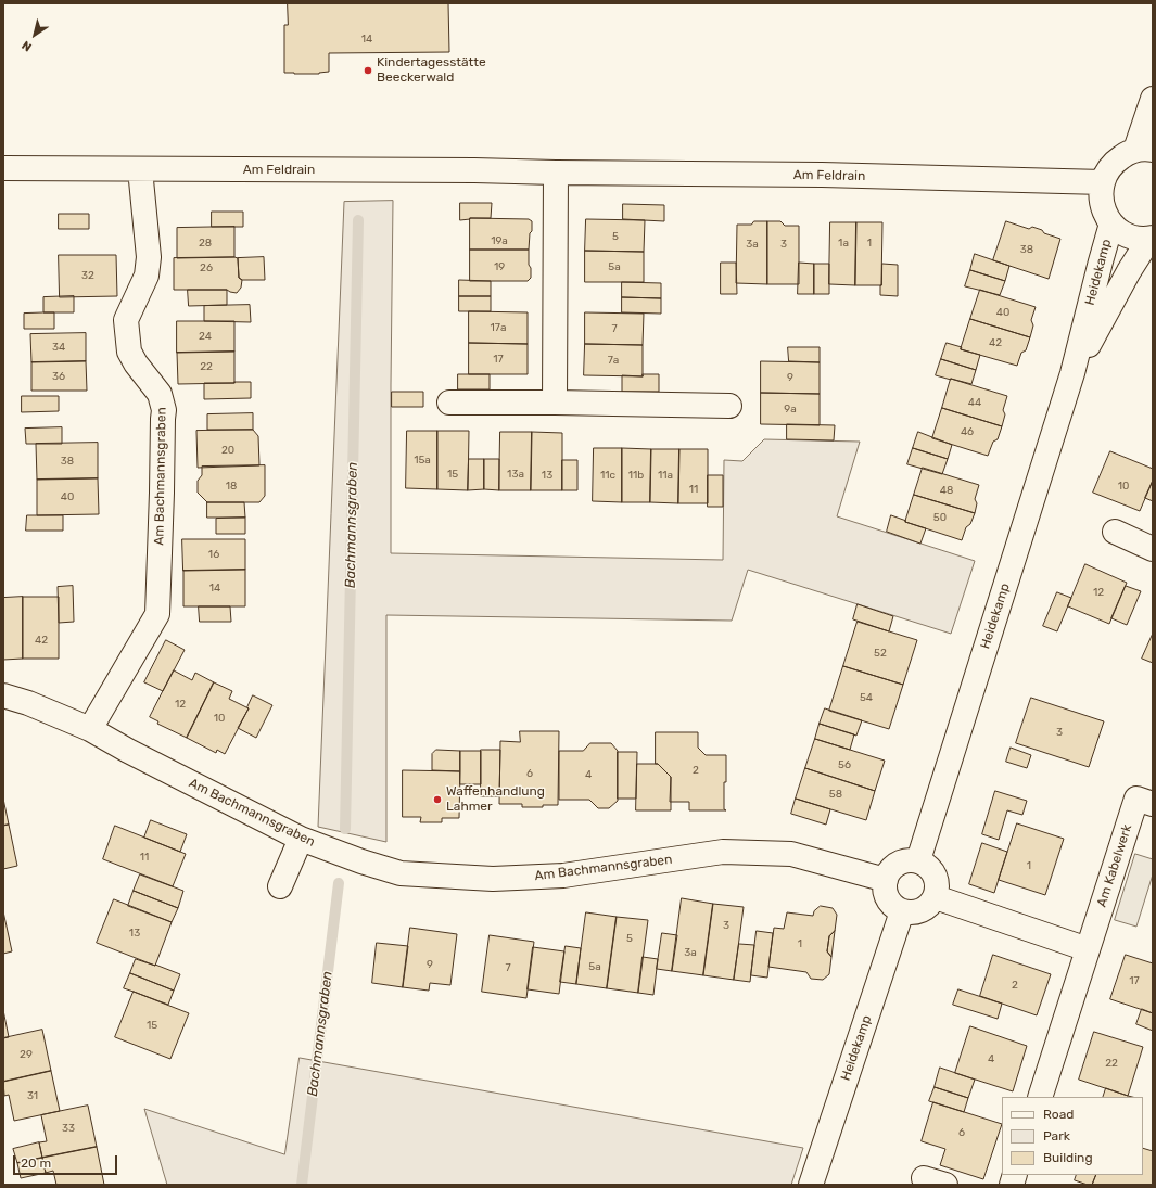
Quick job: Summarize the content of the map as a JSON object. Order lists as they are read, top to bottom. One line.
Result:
{"streets":{"street":["Am Feldrain","Heidekamp","Am Bachmannsgraben","Am Kabelwerk"]},"crossings":[["Am Feldrain","Heidekamp"],["Am Feldrain","Am Bachmannsgraben"],["Heidekamp","Am Bachmannsgraben"]],"water":["Bachmannsgraben"],"places":["Kindertagesstätte Beeckerwald","Waffenhandlung Lahmer"],"house_numbers":["14","5","19a","28","1a","1","3a","3","38","19","5a","26","32","40","17a","7","24","42","34","17","7a","22","36","9","44","9a","46","20","15a","38","15","13a","13","11c","11b","11a","18","10","11","48","40","50","16","14","12","42","52","54","12","10","3","56","2","6","4","58","11","1","3","13","5","1","3a","9","5a","7","17","2","15","29","4","22","31","33","6"],"legend":["Road","Park","Building"],"scale_bar":"20 m","north":"bottom left"}
